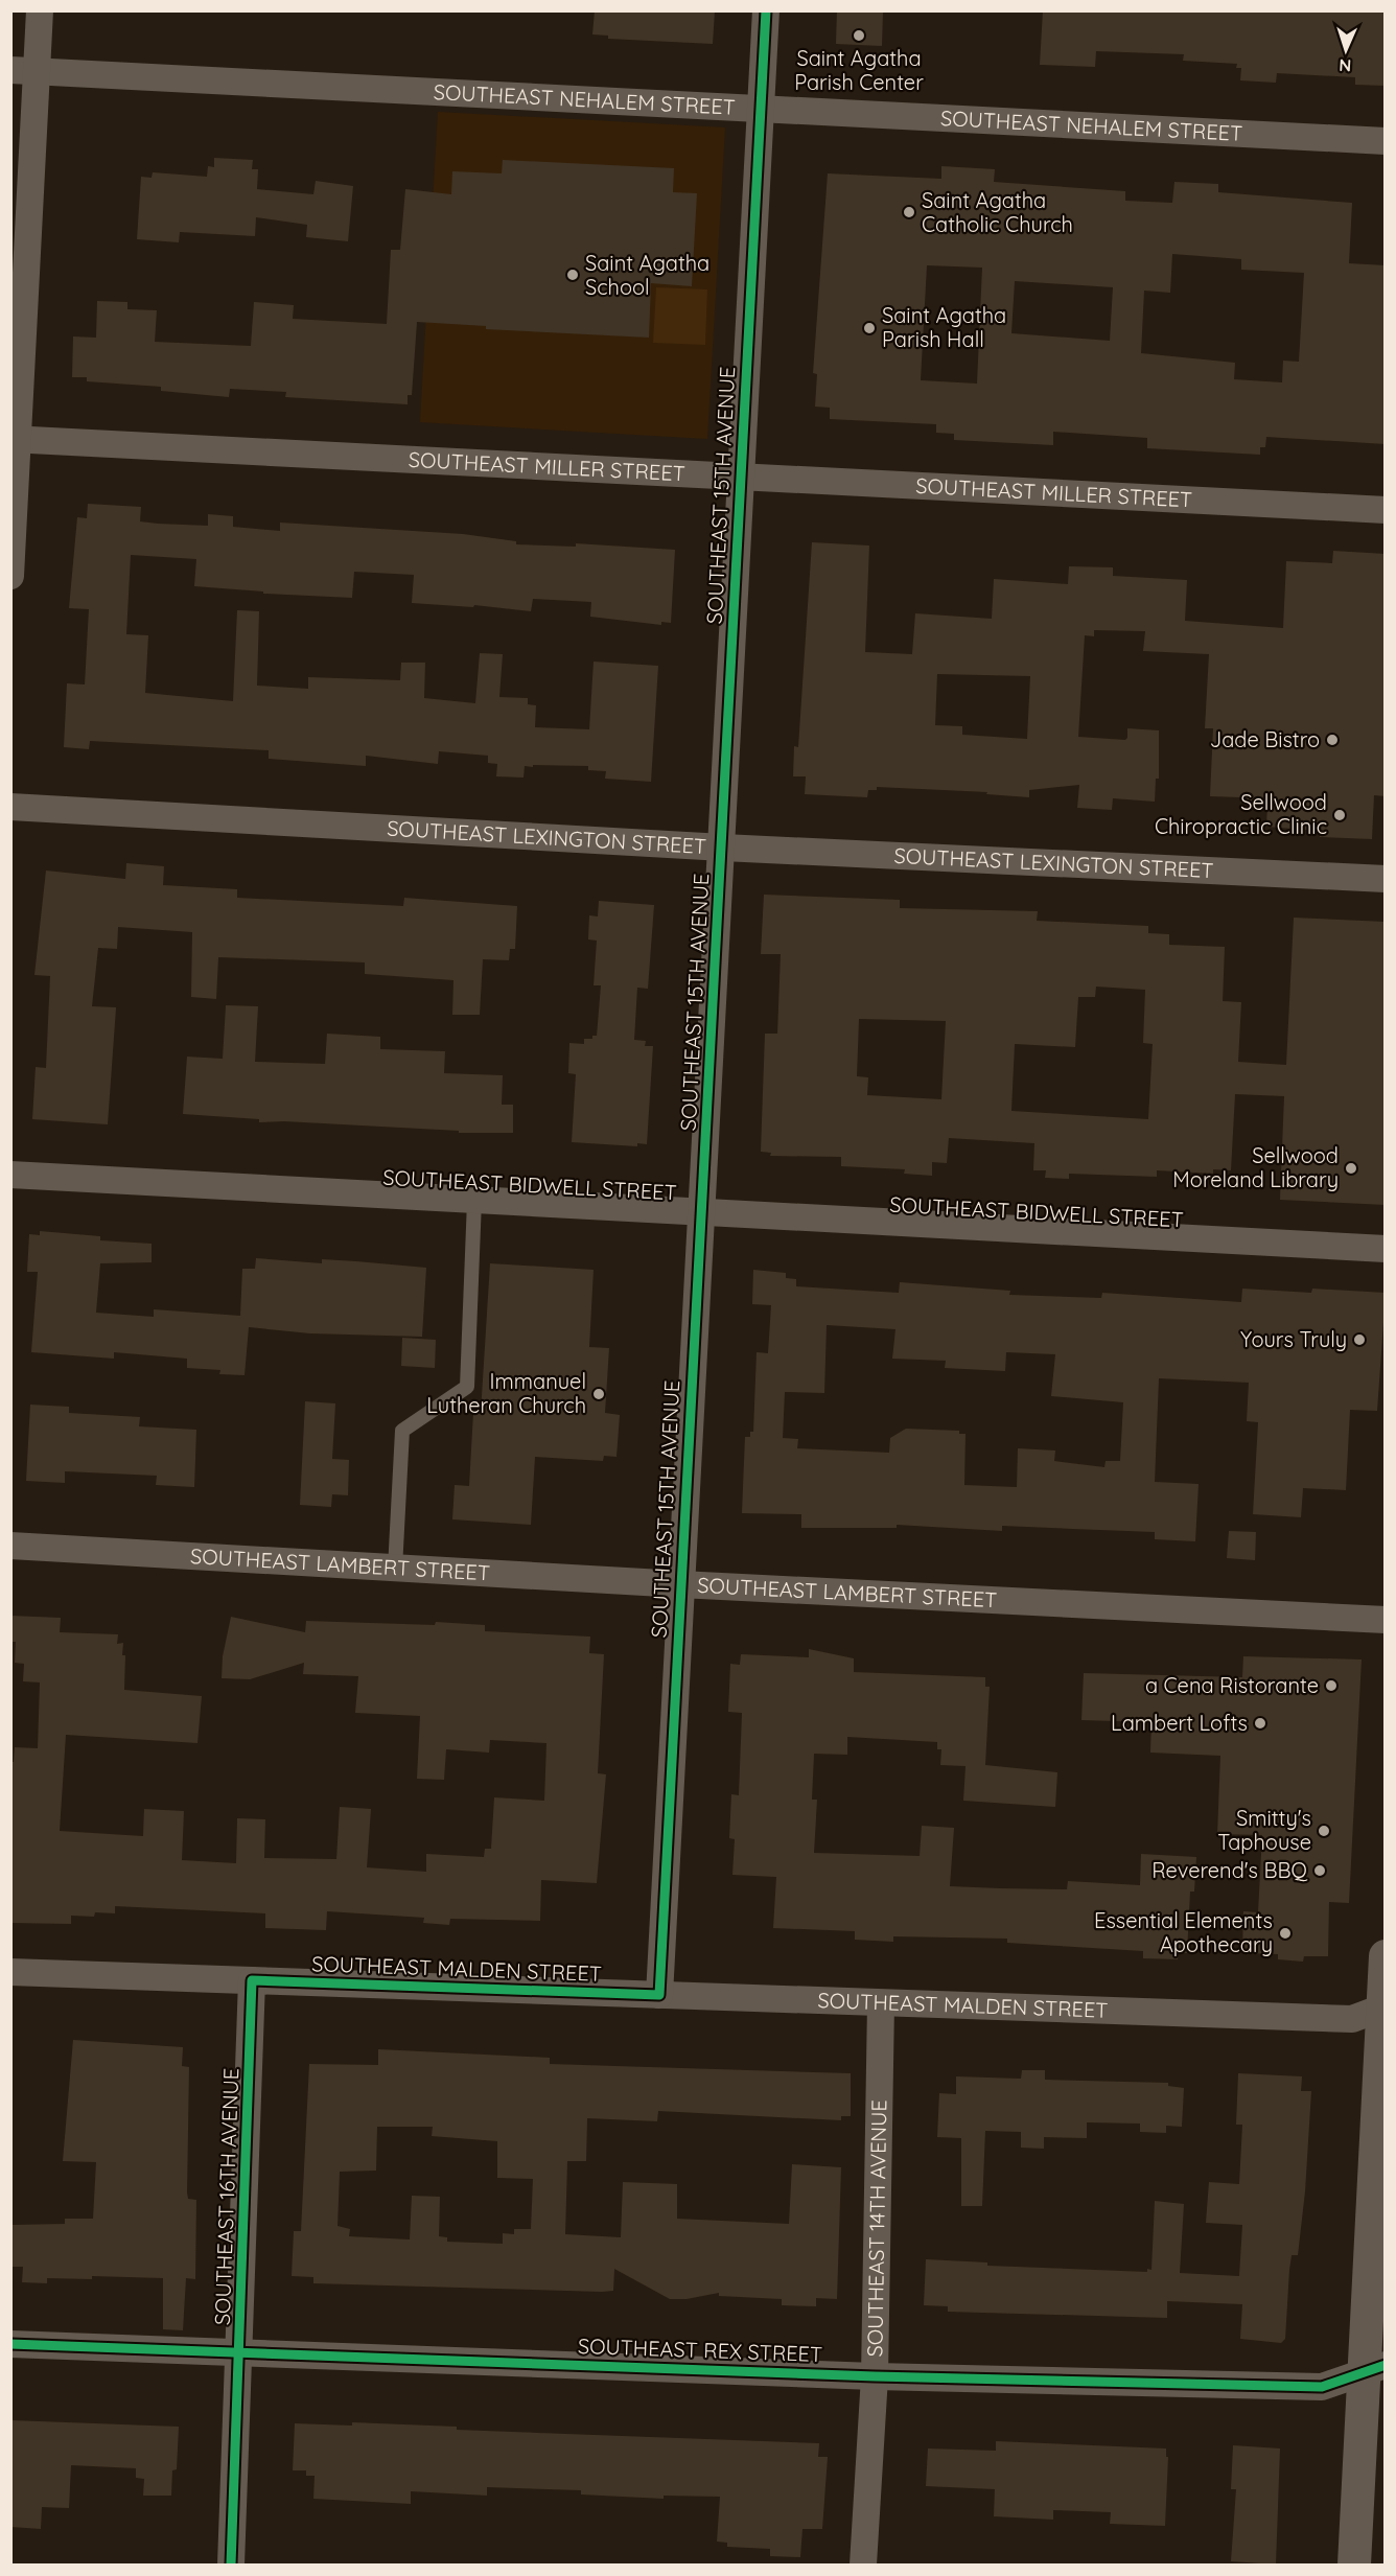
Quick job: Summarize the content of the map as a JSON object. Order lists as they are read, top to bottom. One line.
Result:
{"streets":{"street":["SOUTHEAST NEHALEM STREET","SOUTHEAST MILLER STREET","SOUTHEAST 15TH AVENUE","SOUTHEAST LEXINGTON STREET","SOUTHEAST BIDWELL STREET","SOUTHEAST LAMBERT STREET","SOUTHEAST MALDEN STREET","SOUTHEAST 16TH AVENUE","SOUTHEAST 14TH AVENUE","SOUTHEAST REX STREET"]},"crossings":[["SOUTHEAST NEHALEM STREET","SOUTHEAST 15TH AVENUE"],["SOUTHEAST MILLER STREET","SOUTHEAST 15TH AVENUE"],["SOUTHEAST 15TH AVENUE","SOUTHEAST LEXINGTON STREET"],["SOUTHEAST 15TH AVENUE","SOUTHEAST BIDWELL STREET"],["SOUTHEAST 15TH AVENUE","SOUTHEAST LAMBERT STREET"],["SOUTHEAST 15TH AVENUE","SOUTHEAST MALDEN STREET"],["SOUTHEAST MALDEN STREET","SOUTHEAST 16TH AVENUE"],["SOUTHEAST MALDEN STREET","SOUTHEAST 14TH AVENUE"],["SOUTHEAST 16TH AVENUE","SOUTHEAST REX STREET"],["SOUTHEAST 14TH AVENUE","SOUTHEAST REX STREET"]],"places":["Saint Agatha Parish Center","Saint Agatha Catholic Church","Saint Agatha School","Saint Agatha Parish Hall","Jade Bistro","Sellwood Chiropractic Clinic","Sellwood Moreland Library","Yours Truly","Immanuel Lutheran Church","a Cena Ristorante","Lambert Lofts","Smitty's Taphouse","Reverend's BBQ","Essential Elements Apothecary"],"north":"bottom"}
